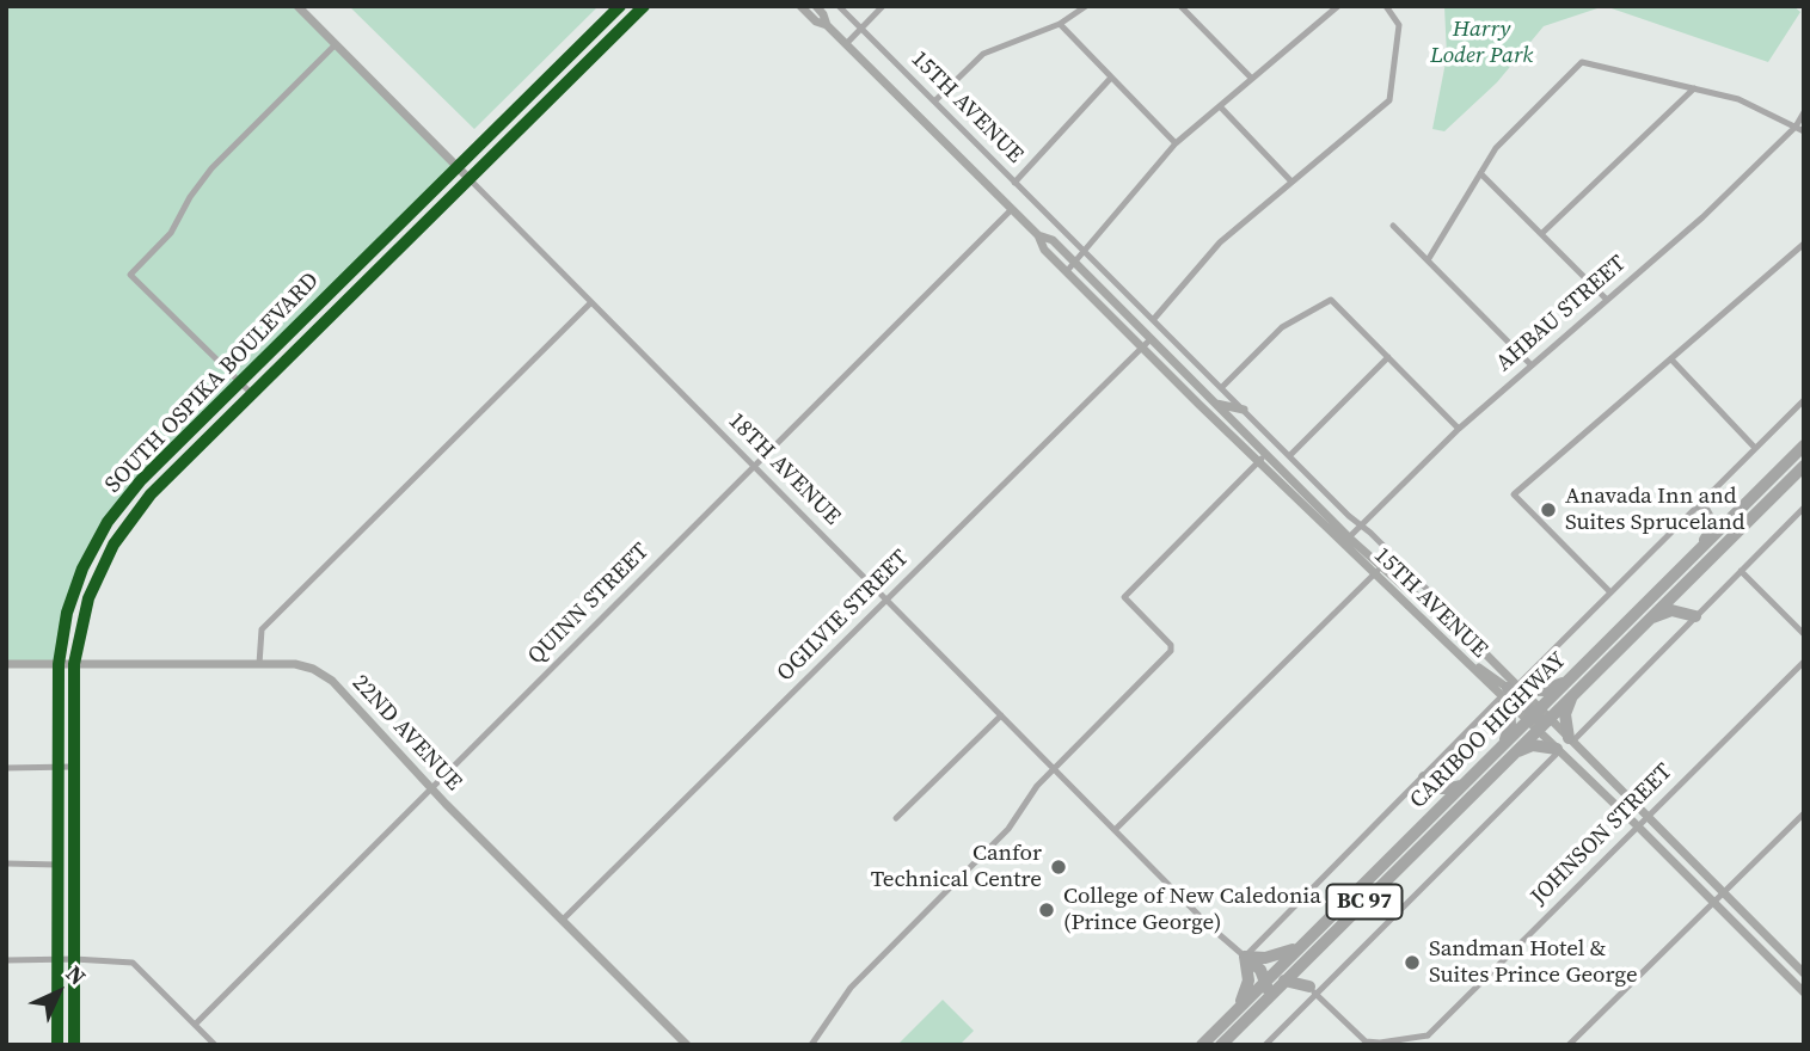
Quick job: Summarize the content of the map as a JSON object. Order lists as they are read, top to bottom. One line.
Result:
{"streets":{"highway":["CARIBOO HIGHWAY","BC 97"],"main road":["15TH AVENUE","SOUTH OSPIKA BOULEVARD","18TH AVENUE","22ND AVENUE"],"street":["AHBAU STREET","QUINN STREET","OGILVIE STREET","JOHNSON STREET"]},"crossings":[["15TH AVENUE","AHBAU STREET"],["15TH AVENUE","QUINN STREET"],["15TH AVENUE","OGILVIE STREET"],["SOUTH OSPIKA BOULEVARD","18TH AVENUE"],["SOUTH OSPIKA BOULEVARD","22ND AVENUE"],["18TH AVENUE","QUINN STREET"],["18TH AVENUE","OGILVIE STREET"],["QUINN STREET","22ND AVENUE"],["OGILVIE STREET","22ND AVENUE"]],"parks":["Harry Loder Park"],"places":["Anavada Inn and Suites Spruceland","Canfor Technical Centre","College of New Caledonia (Prince George)","Sandman Hotel & Suites Prince George"],"north":"top right"}
